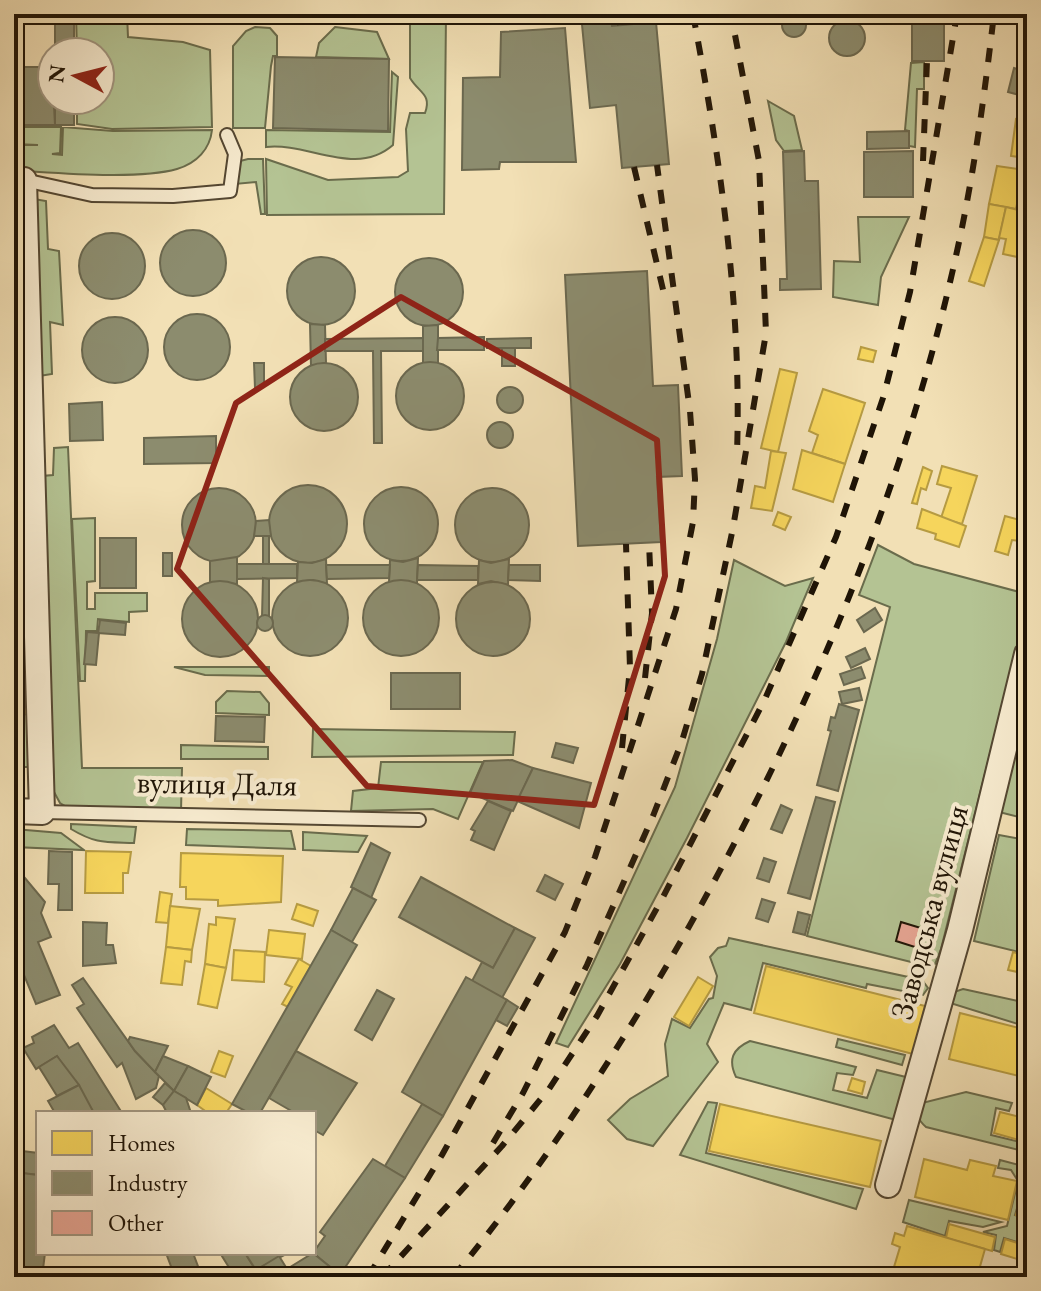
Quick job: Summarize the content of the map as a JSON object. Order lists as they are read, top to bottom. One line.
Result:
{"streets":{"street":["вулиця Даля","Заводська вулиця"]},"legend":["Homes","Industry","Other"],"north":"left"}
